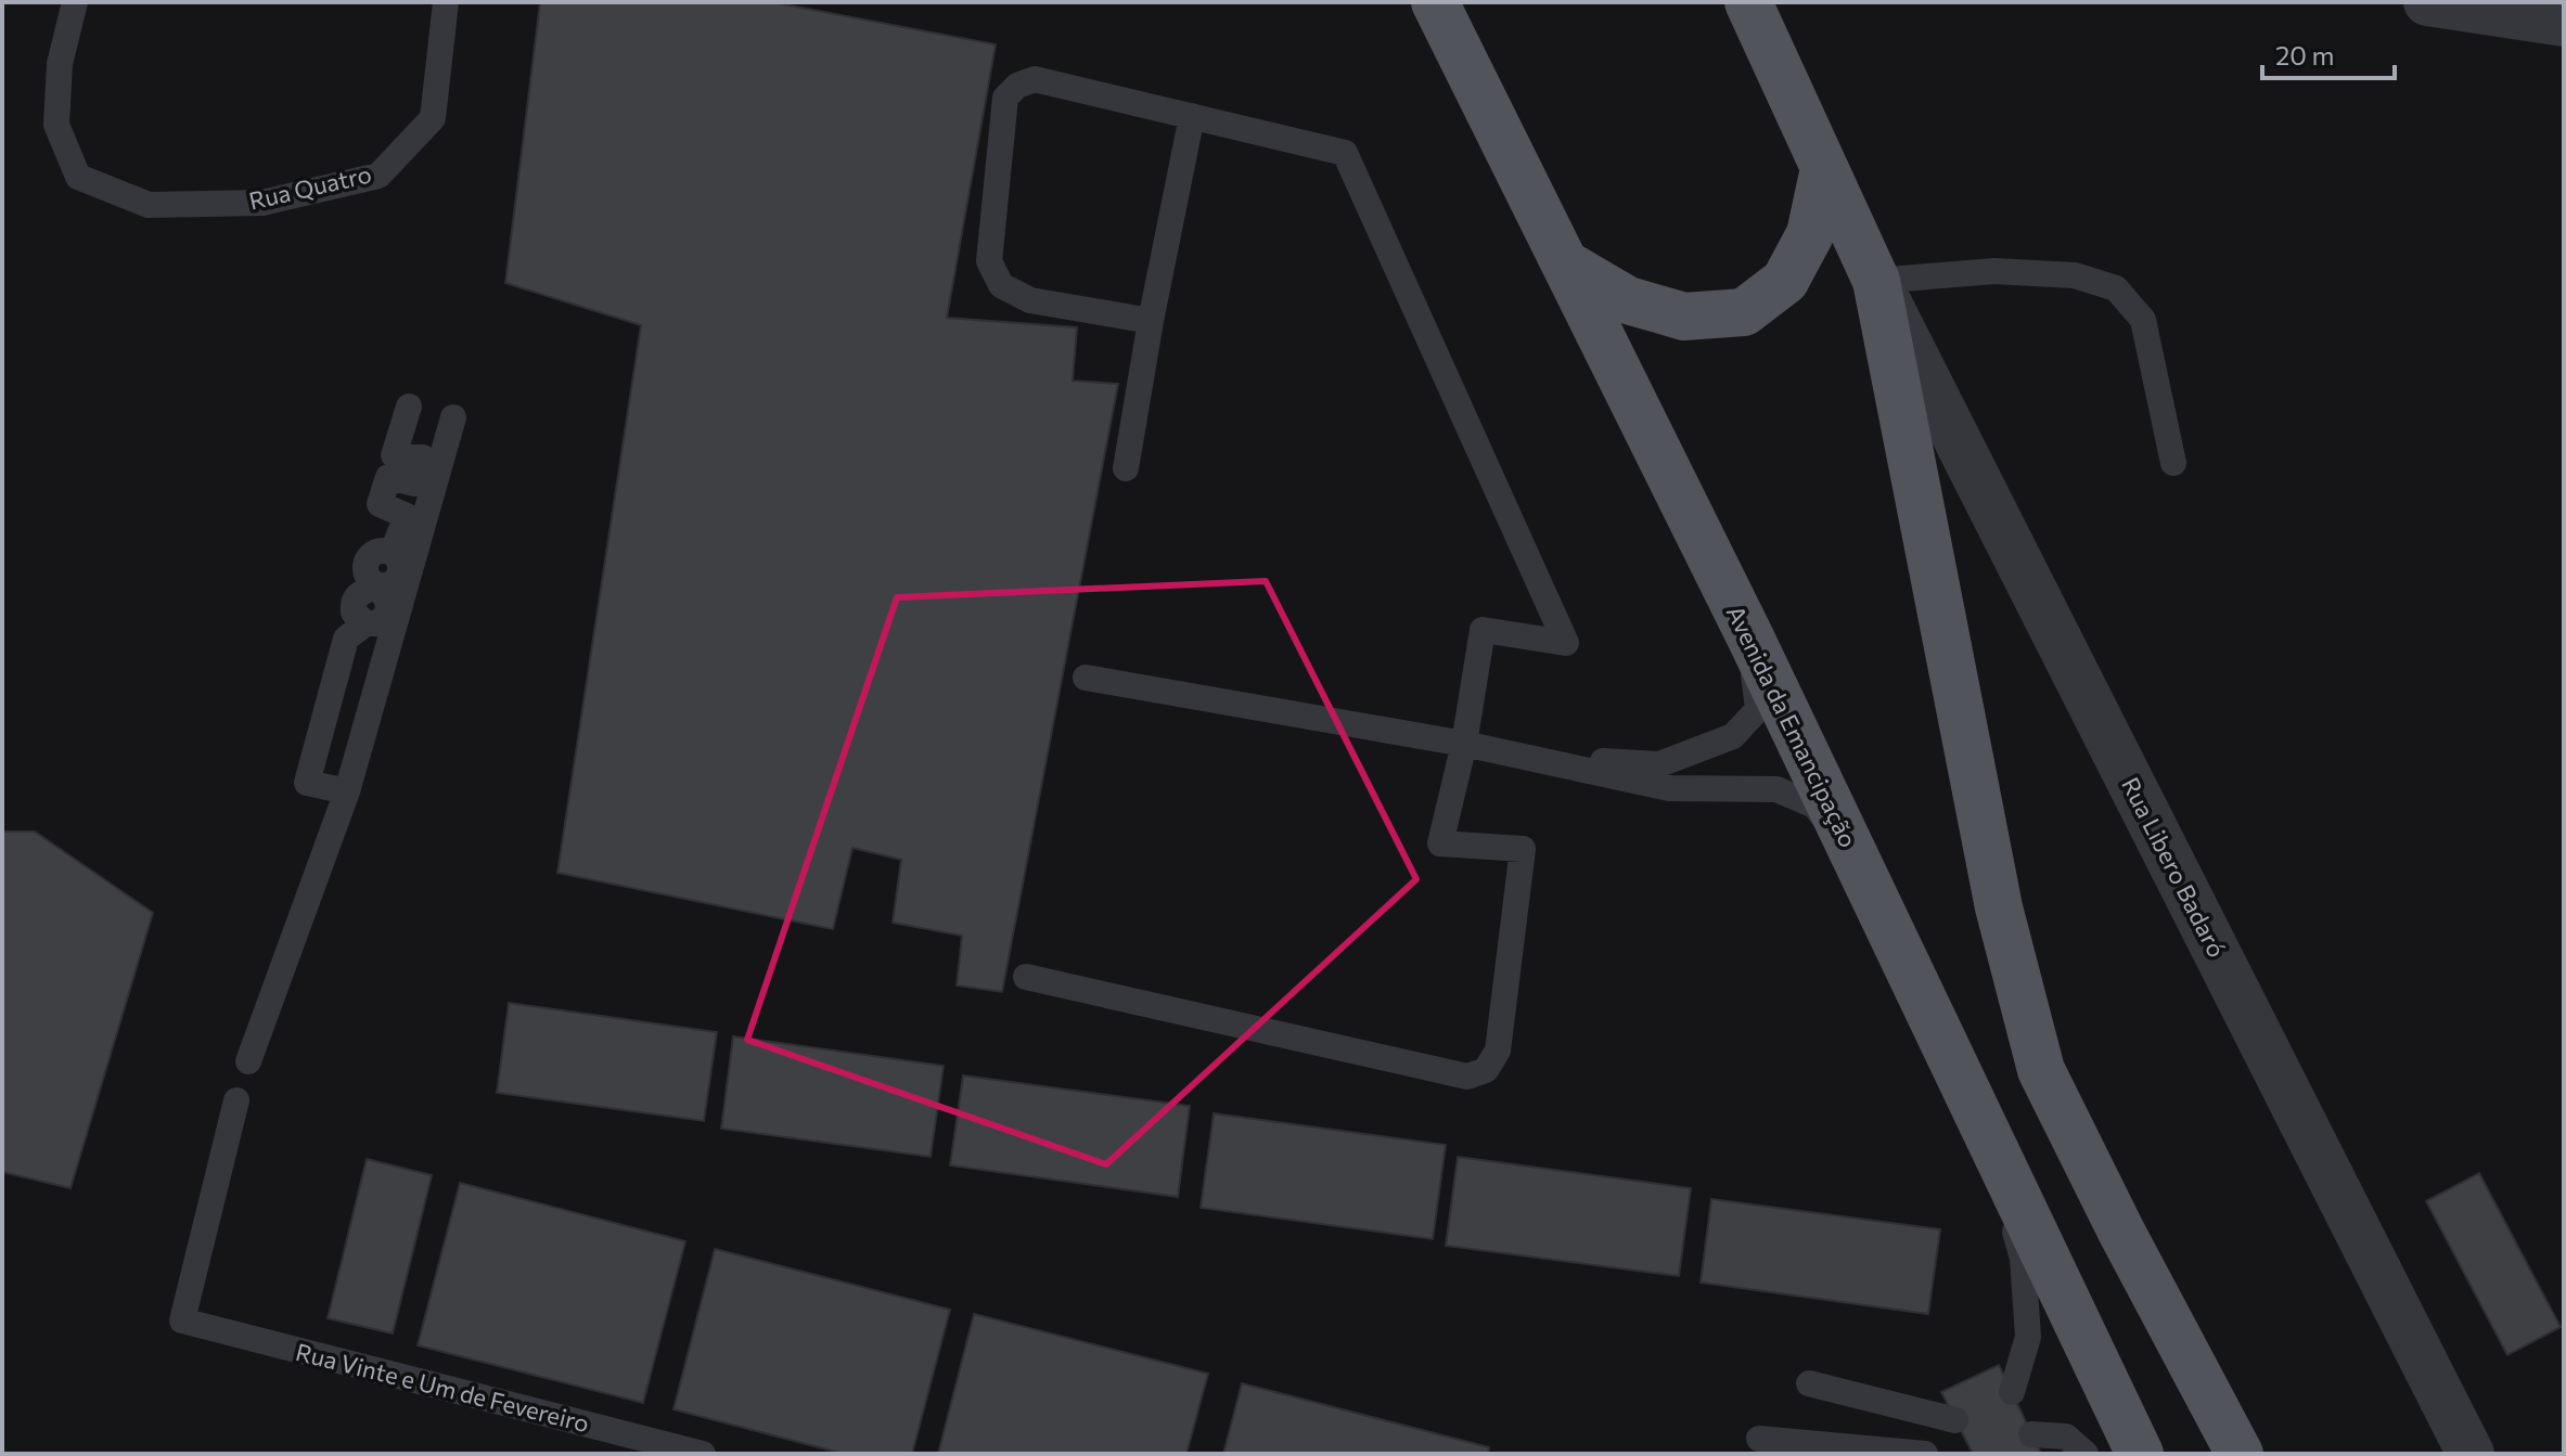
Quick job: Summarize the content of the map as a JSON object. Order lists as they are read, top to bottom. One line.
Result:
{"streets":{"main road":["Avenida da Emancipação"],"street":["Rua Libero Badaró"],"lane":["Rua Quatro","Rua Vinte e Um de Fevereiro"]},"scale_bar":"20 m"}
